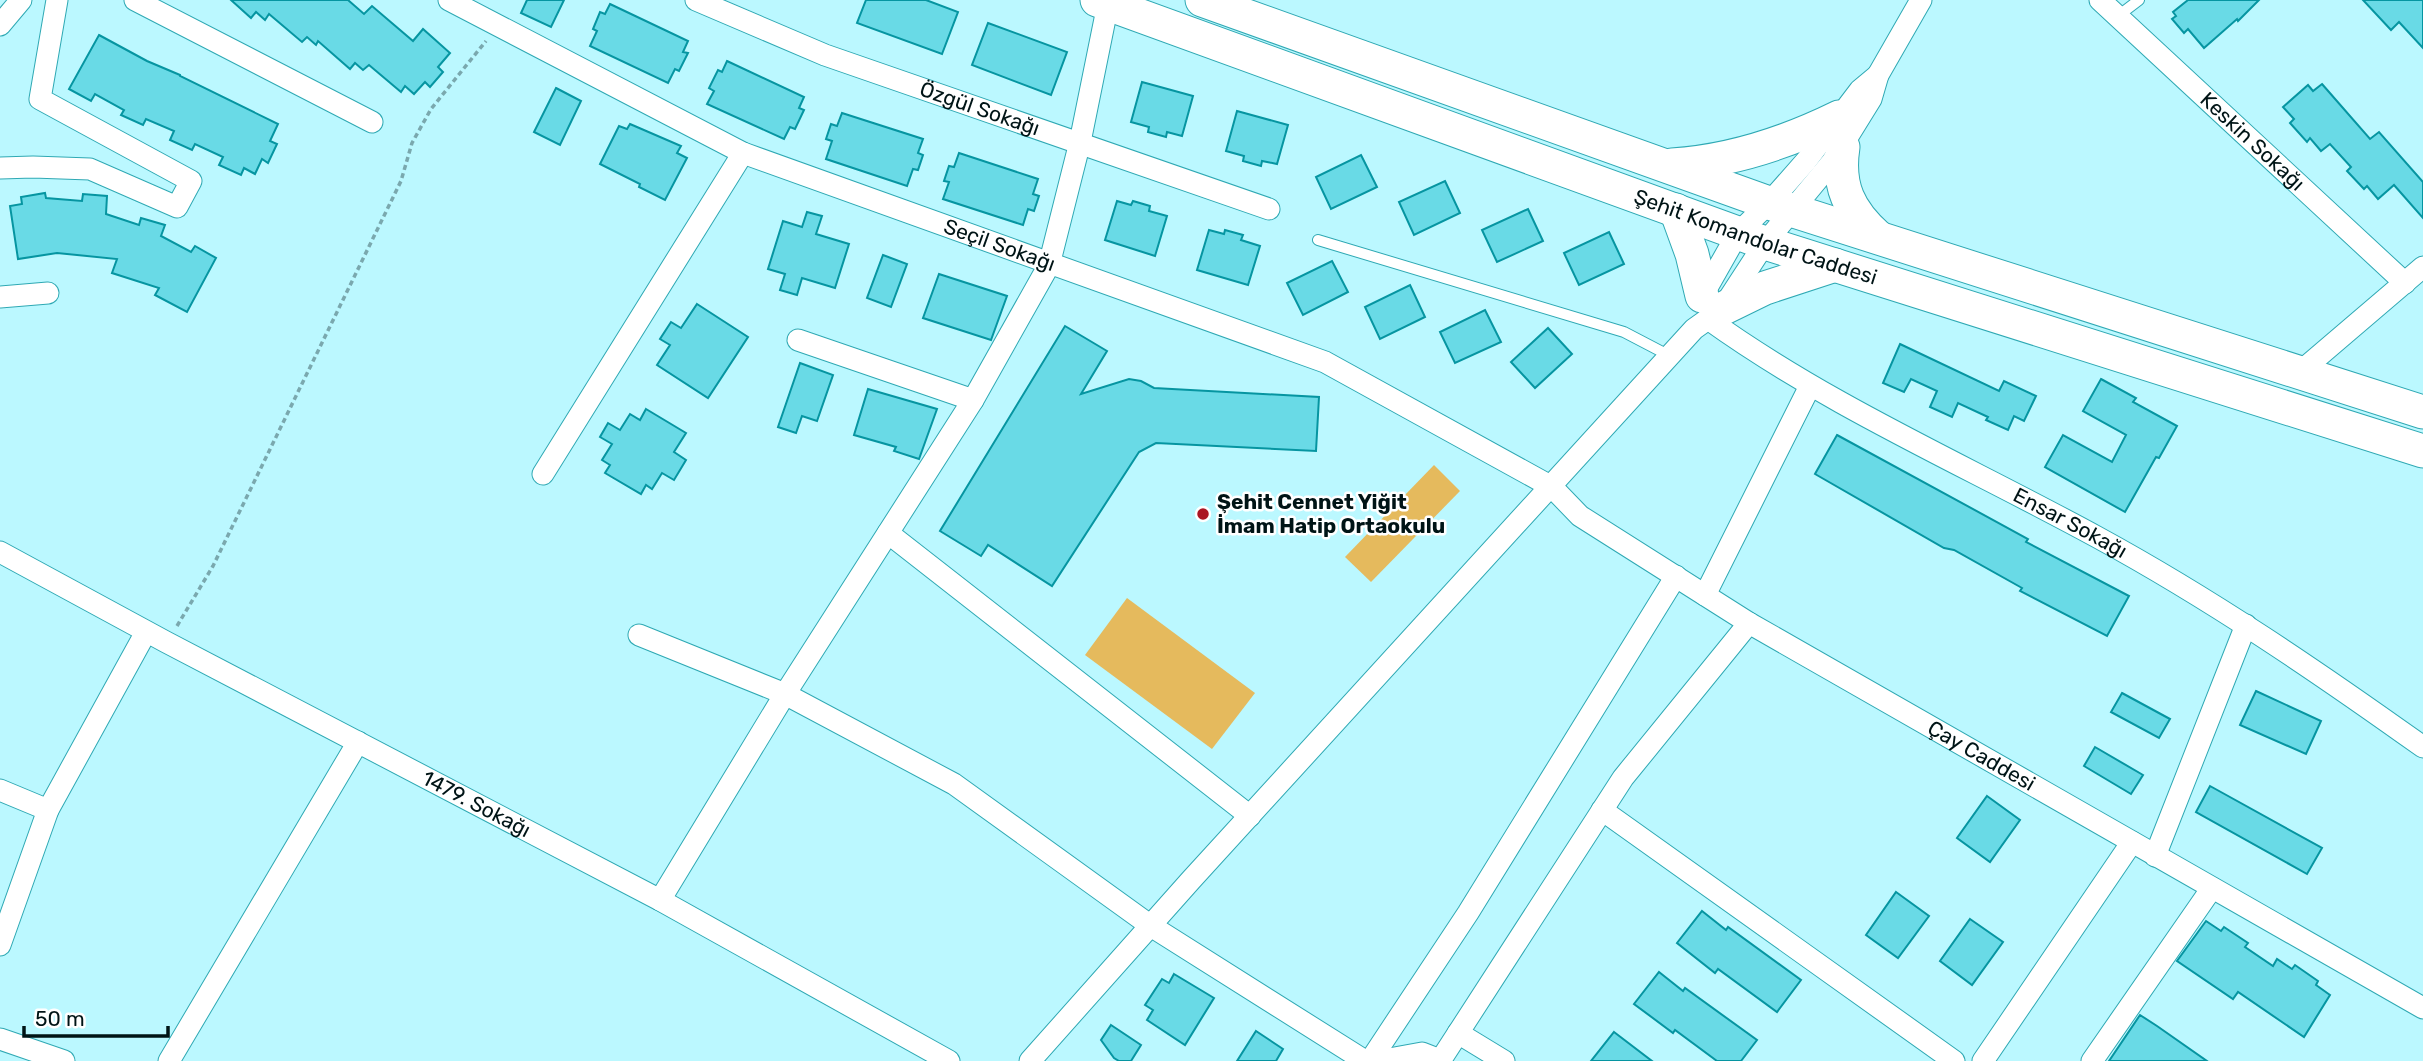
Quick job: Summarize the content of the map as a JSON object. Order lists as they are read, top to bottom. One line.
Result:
{"streets":{"main road":["Şehit Komandolar Caddesi"],"street":["Özgül Sokağı","Keskin Sokağı","Seçil Sokağı","Ensar Sokağı","Çay Caddesi","1479. Sokağı"]},"crossings":[["Seçil Sokağı","Çay Caddesi"]],"places":["Şehit Cennet Yiğit İmam Hatip Ortaokulu"],"scale_bar":"50 m"}
